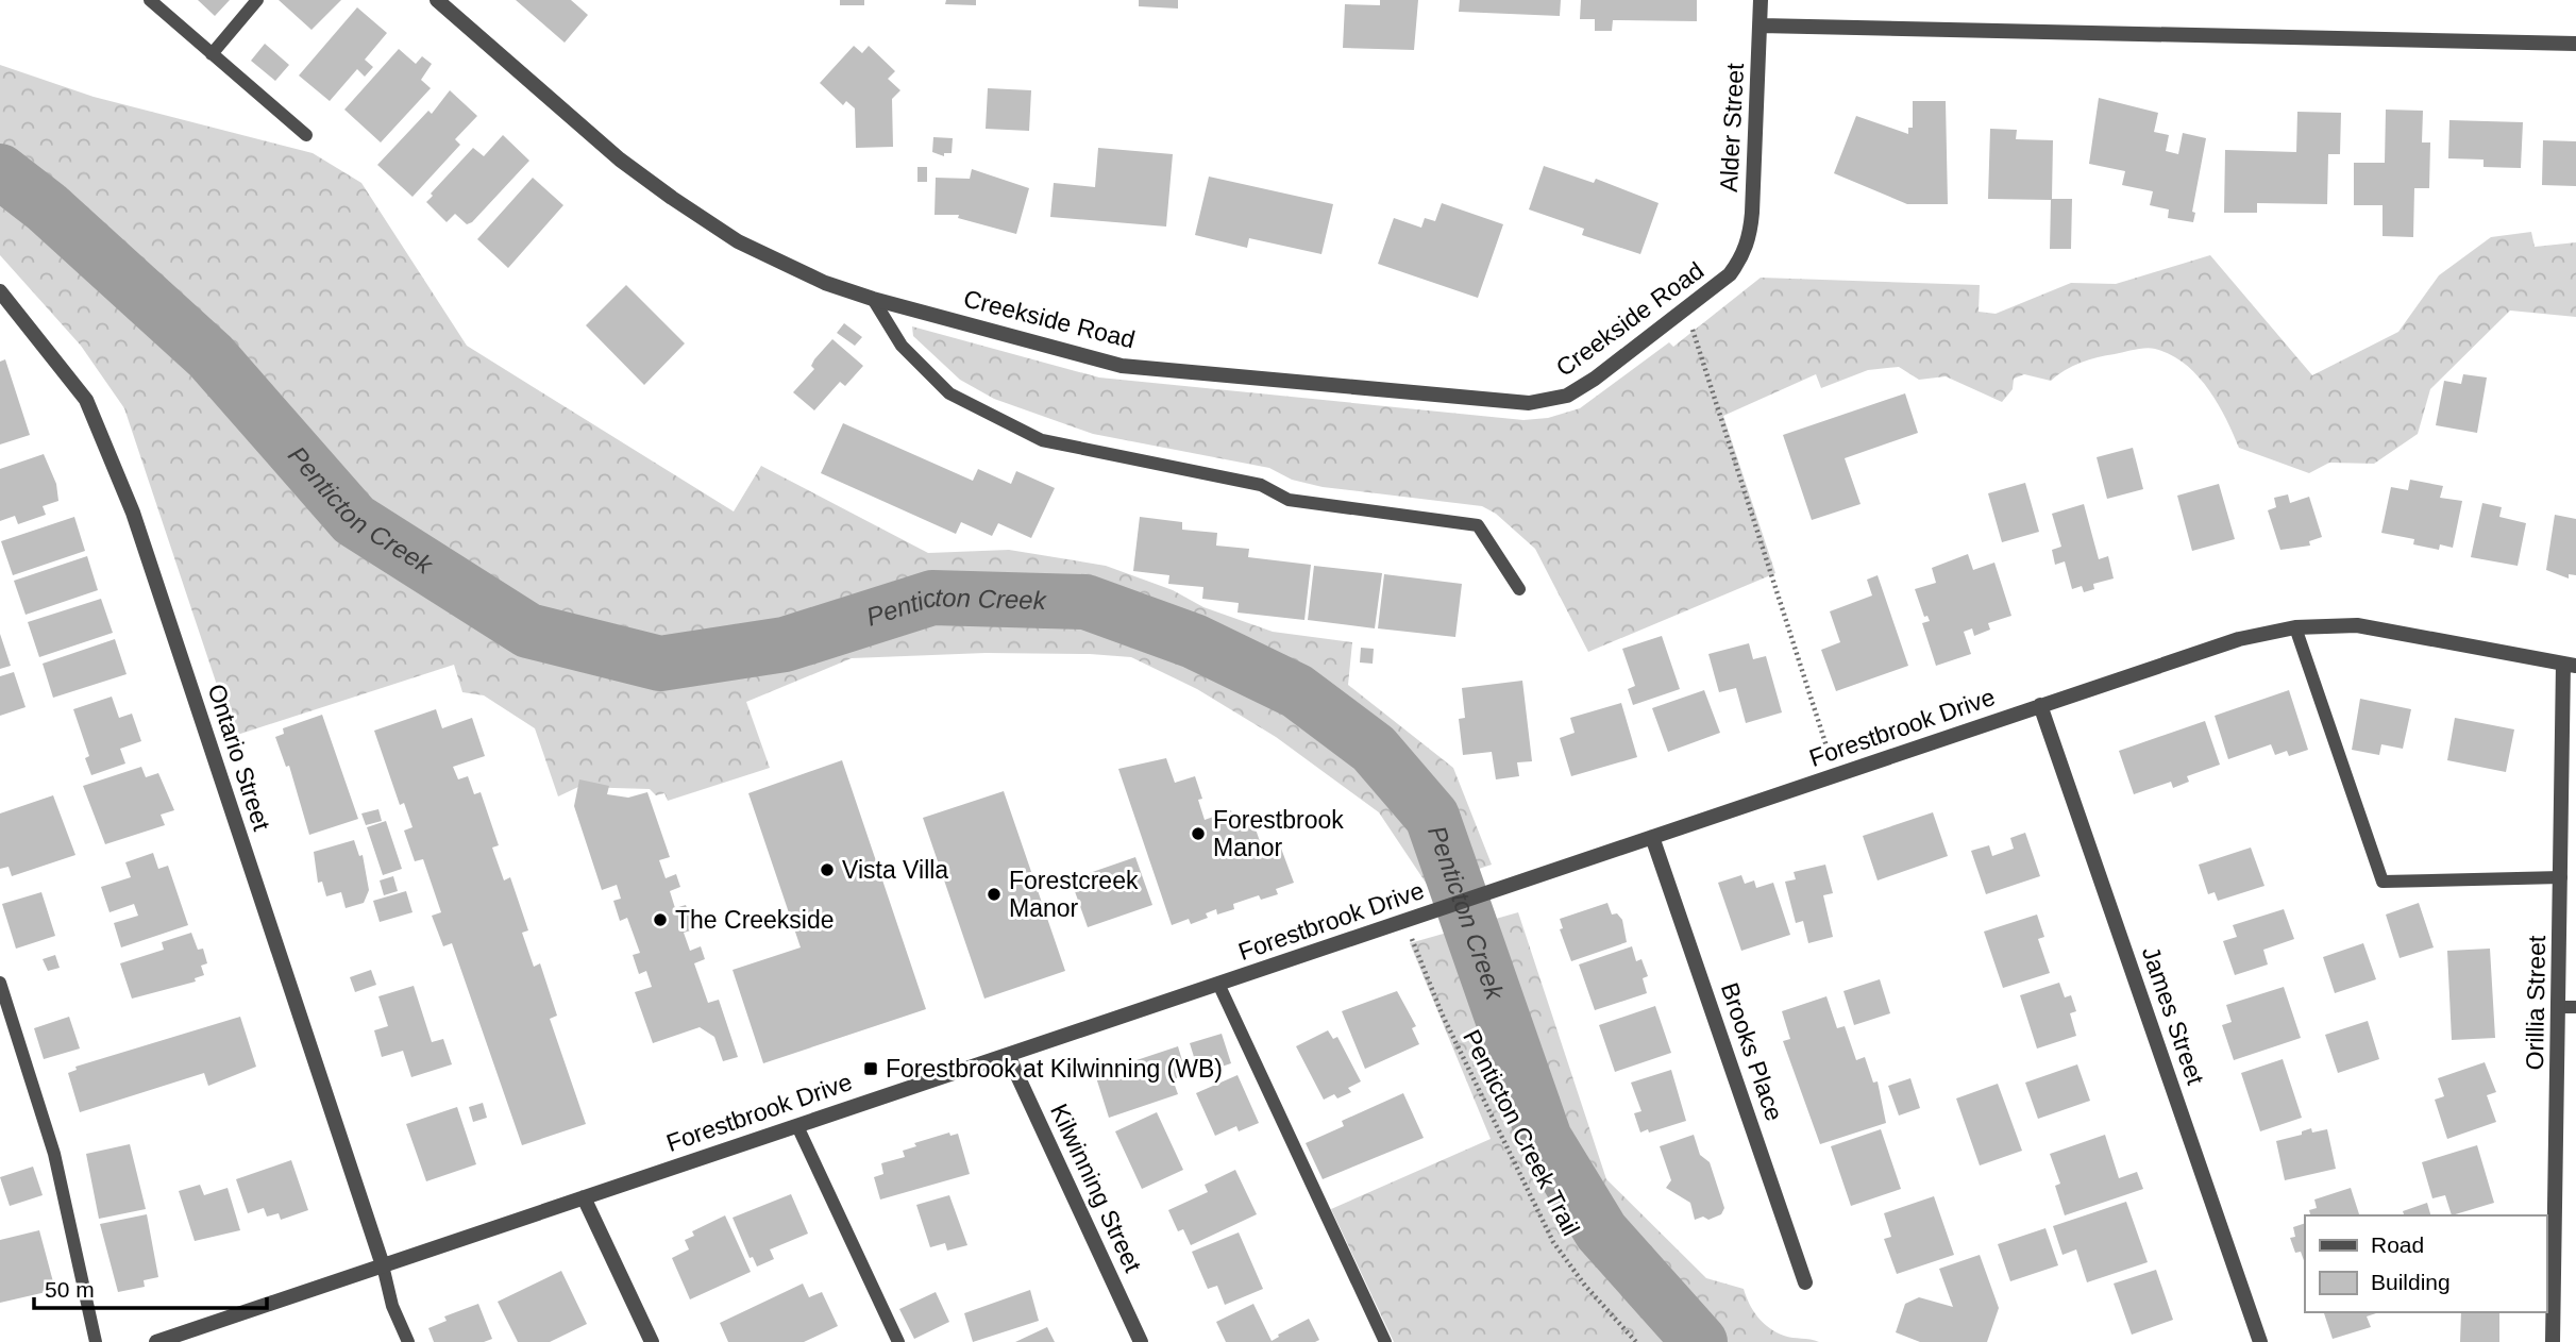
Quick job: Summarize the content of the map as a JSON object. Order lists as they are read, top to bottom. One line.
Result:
{"streets":{"street":["Alder Street","Creekside Road","Forestbrook Drive","Ontario Street","Orillia Street","James Street","Brooks Place","Kilwinning Street"],"path":["Penticton Creek Trail"]},"crossings":[["Alder Street","Creekside Road"],["Forestbrook Drive","Ontario Street"],["Forestbrook Drive","Orillia Street"],["Forestbrook Drive","James Street"],["Forestbrook Drive","Brooks Place"],["Forestbrook Drive","Penticton Creek Trail"],["Forestbrook Drive","Kilwinning Street"]],"water":["Penticton Creek"],"places":{"other":["Forestbrook Manor","Vista Villa","Forestcreek Manor","The Creekside"],"transit":["Forestbrook at Kilwinning (WB)"]},"legend":["Road","Building"],"scale_bar":"50 m"}
